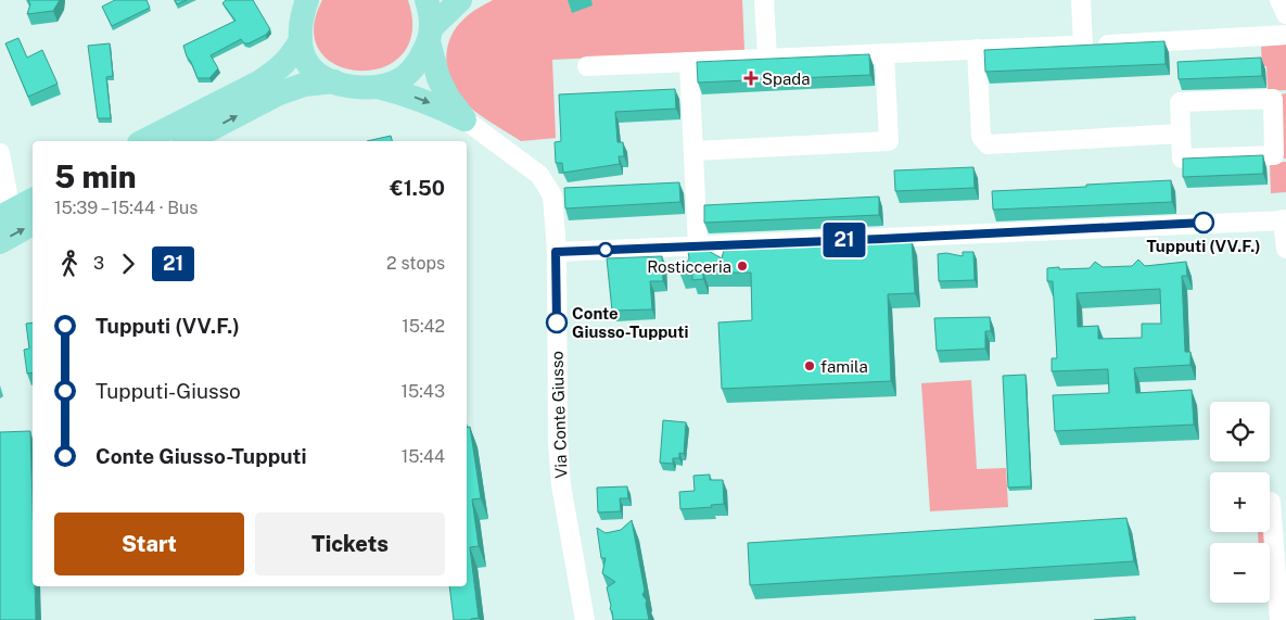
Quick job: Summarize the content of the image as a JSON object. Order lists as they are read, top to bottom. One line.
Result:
{"streets":{"street":["Via Conte Giusso"]},"places":{"health":["Spada"],"other":["Tupputi (VV.F.)","Rosticceria","Conte Giusso-Tupputi","famila"]},"lines":["bus line 21"],"page":{"on_map":"21","heading":["5 min","15:39 – 15:44 · Bus","€1.50"],"legs":["3","21","2 stops"],"list":[{"name":"Tupputi (VV.F.)","value":"15:42"},{"name":"Tupputi-Giusso","value":"15:43"},{"name":"Conte Giusso-Tupputi","value":"15:44"}],"map_buttons":["+","−"],"buttons":["Start","Tickets"]}}
